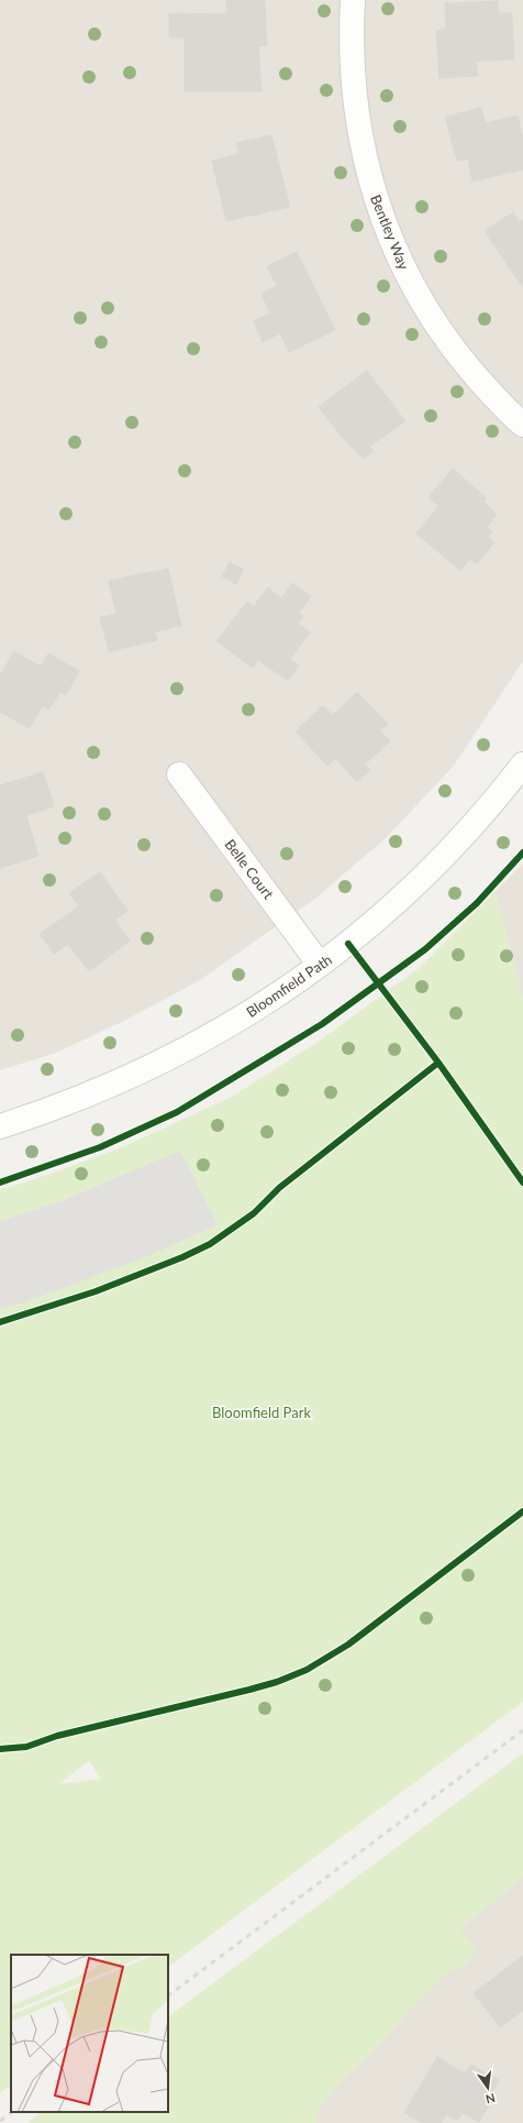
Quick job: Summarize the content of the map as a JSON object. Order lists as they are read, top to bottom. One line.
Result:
{"streets":{"street":["Bentley Way","Belle Court","Bloomfield Path"]},"crossings":[["Belle Court","Bloomfield Path"]],"parks":["Bloomfield Park"],"north":"bottom"}
